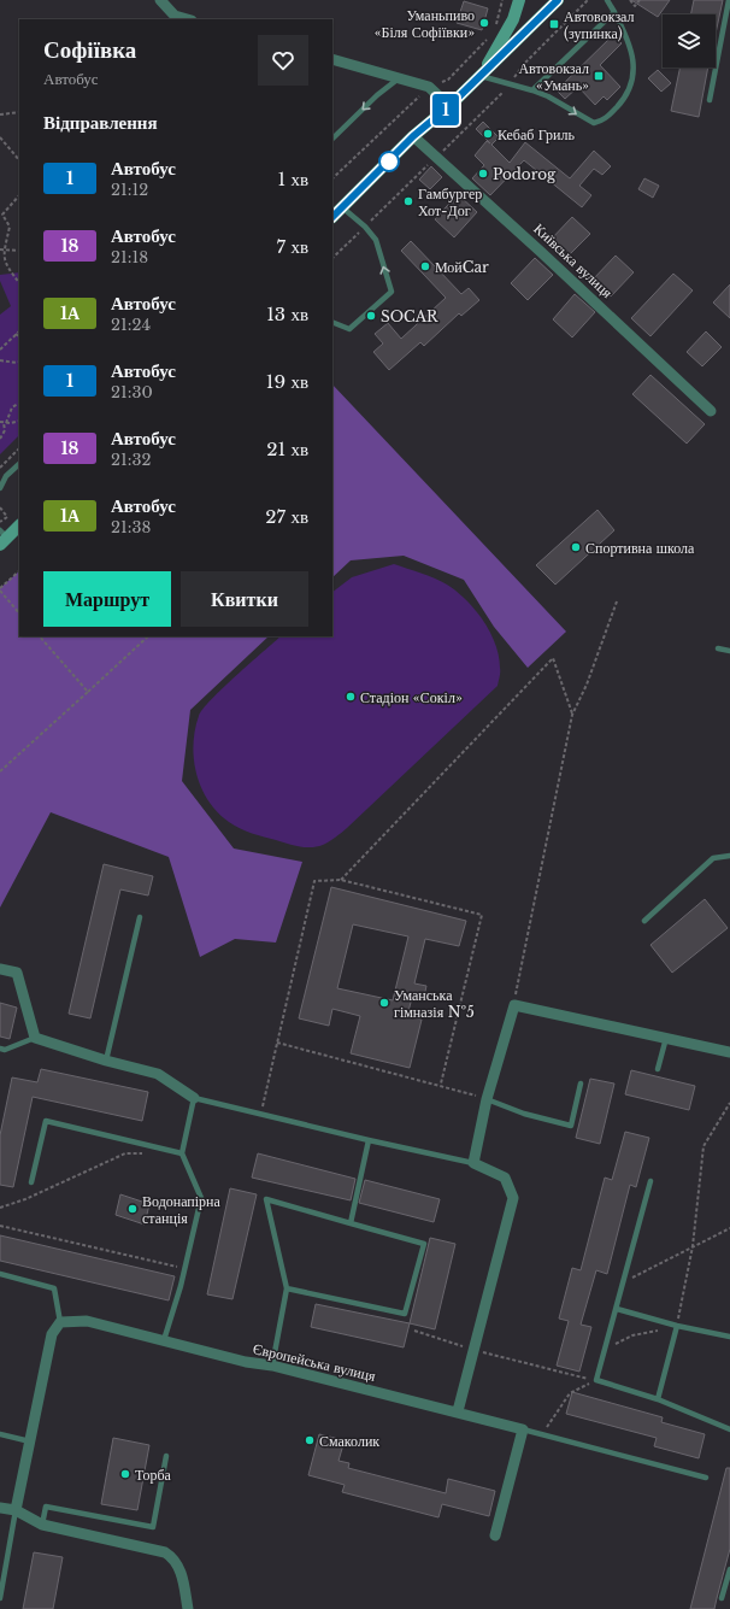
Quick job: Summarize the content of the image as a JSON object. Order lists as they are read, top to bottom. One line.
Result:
{"streets":{"street":["Київська вулиця","Європейська вулиця"]},"places":{"other":["Уманьпиво «Біля Софіївки»","Кебаб Гриль","Podorog","Гамбургер Хот-Дог","МойCar","SOCAR","Спортивна школа","Стадіон «Сокіл»","Уманська гімназія №5","Водонапірна станція","Смаколик","Торба"],"transit":["Автовокзал (зупинка)","Автовокзал «Умань»"]},"lines":["bus line 1"],"page":{"on_map":"1","heading":[["Софіївка","Автобус"],"Відправлення"],"list":[{"mark":"1","name":"Автобус","note":"21:12","value":"1 хв"},{"mark":"18","name":"Автобус","note":"21:18","value":"7 хв"},{"mark":"1А","name":"Автобус","note":"21:24","value":"13 хв"},{"mark":"1","name":"Автобус","note":"21:30","value":"19 хв"},{"mark":"18","name":"Автобус","note":"21:32","value":"21 хв"},{"mark":"1А","name":"Автобус","note":"21:38","value":"27 хв"}],"buttons":["Маршрут","Квитки"]}}
